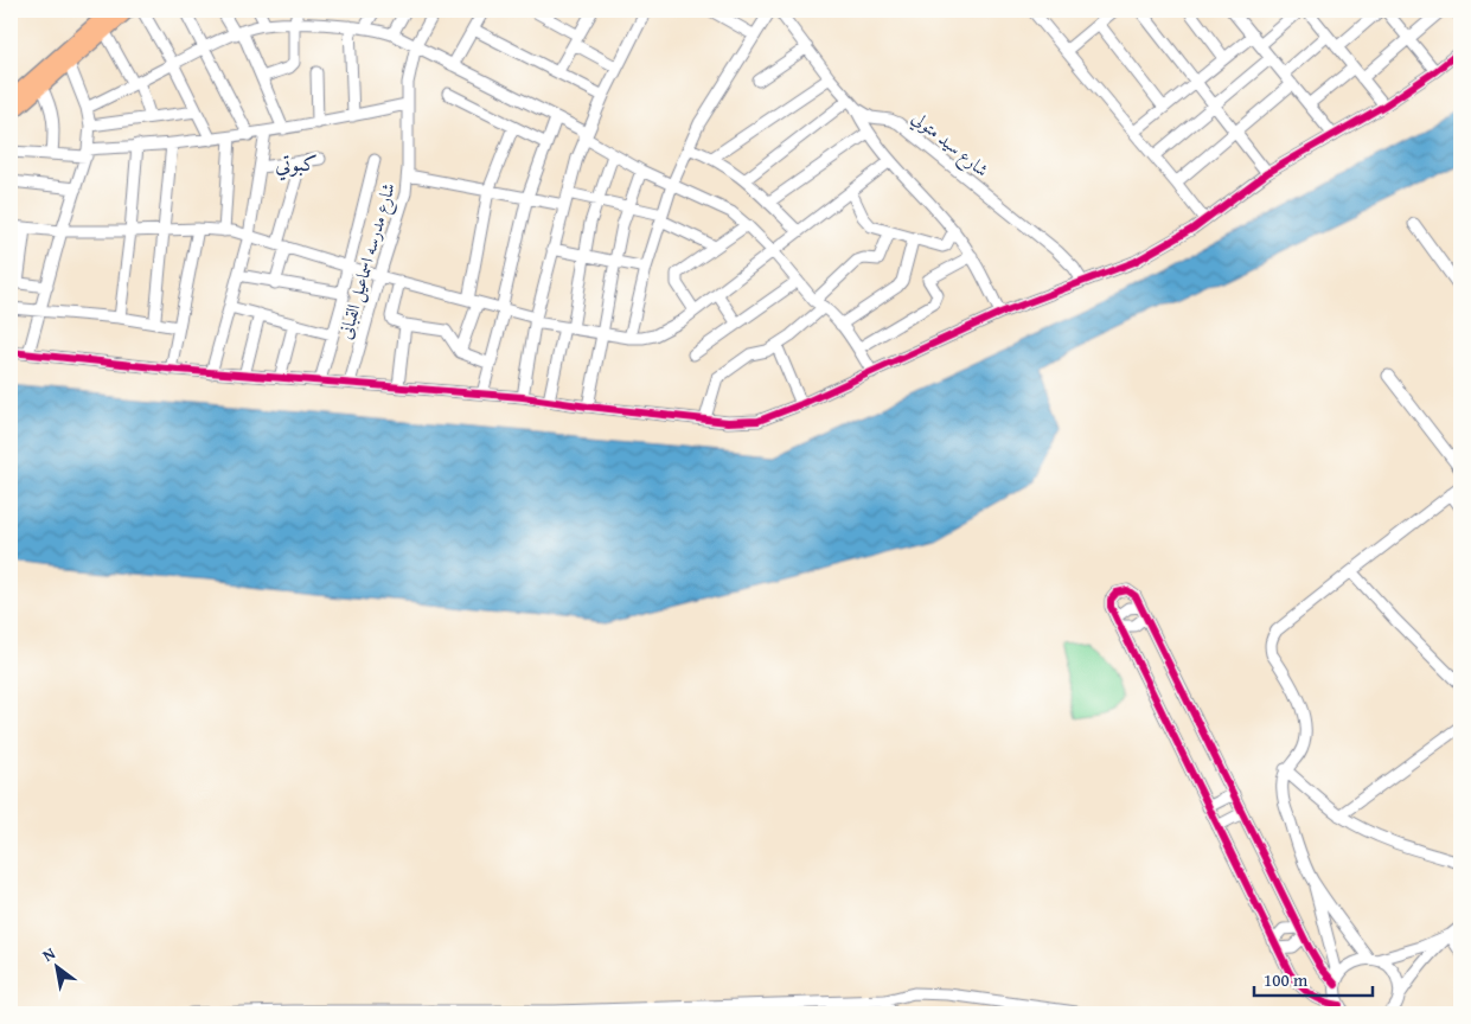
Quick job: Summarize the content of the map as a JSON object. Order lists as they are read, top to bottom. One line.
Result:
{"streets":{"street":["شارع سيد متولي","شارع مدرسه اسماعيل القبانى"]},"districts":["كبوتي"],"scale_bar":"100 m","north":"top left"}
